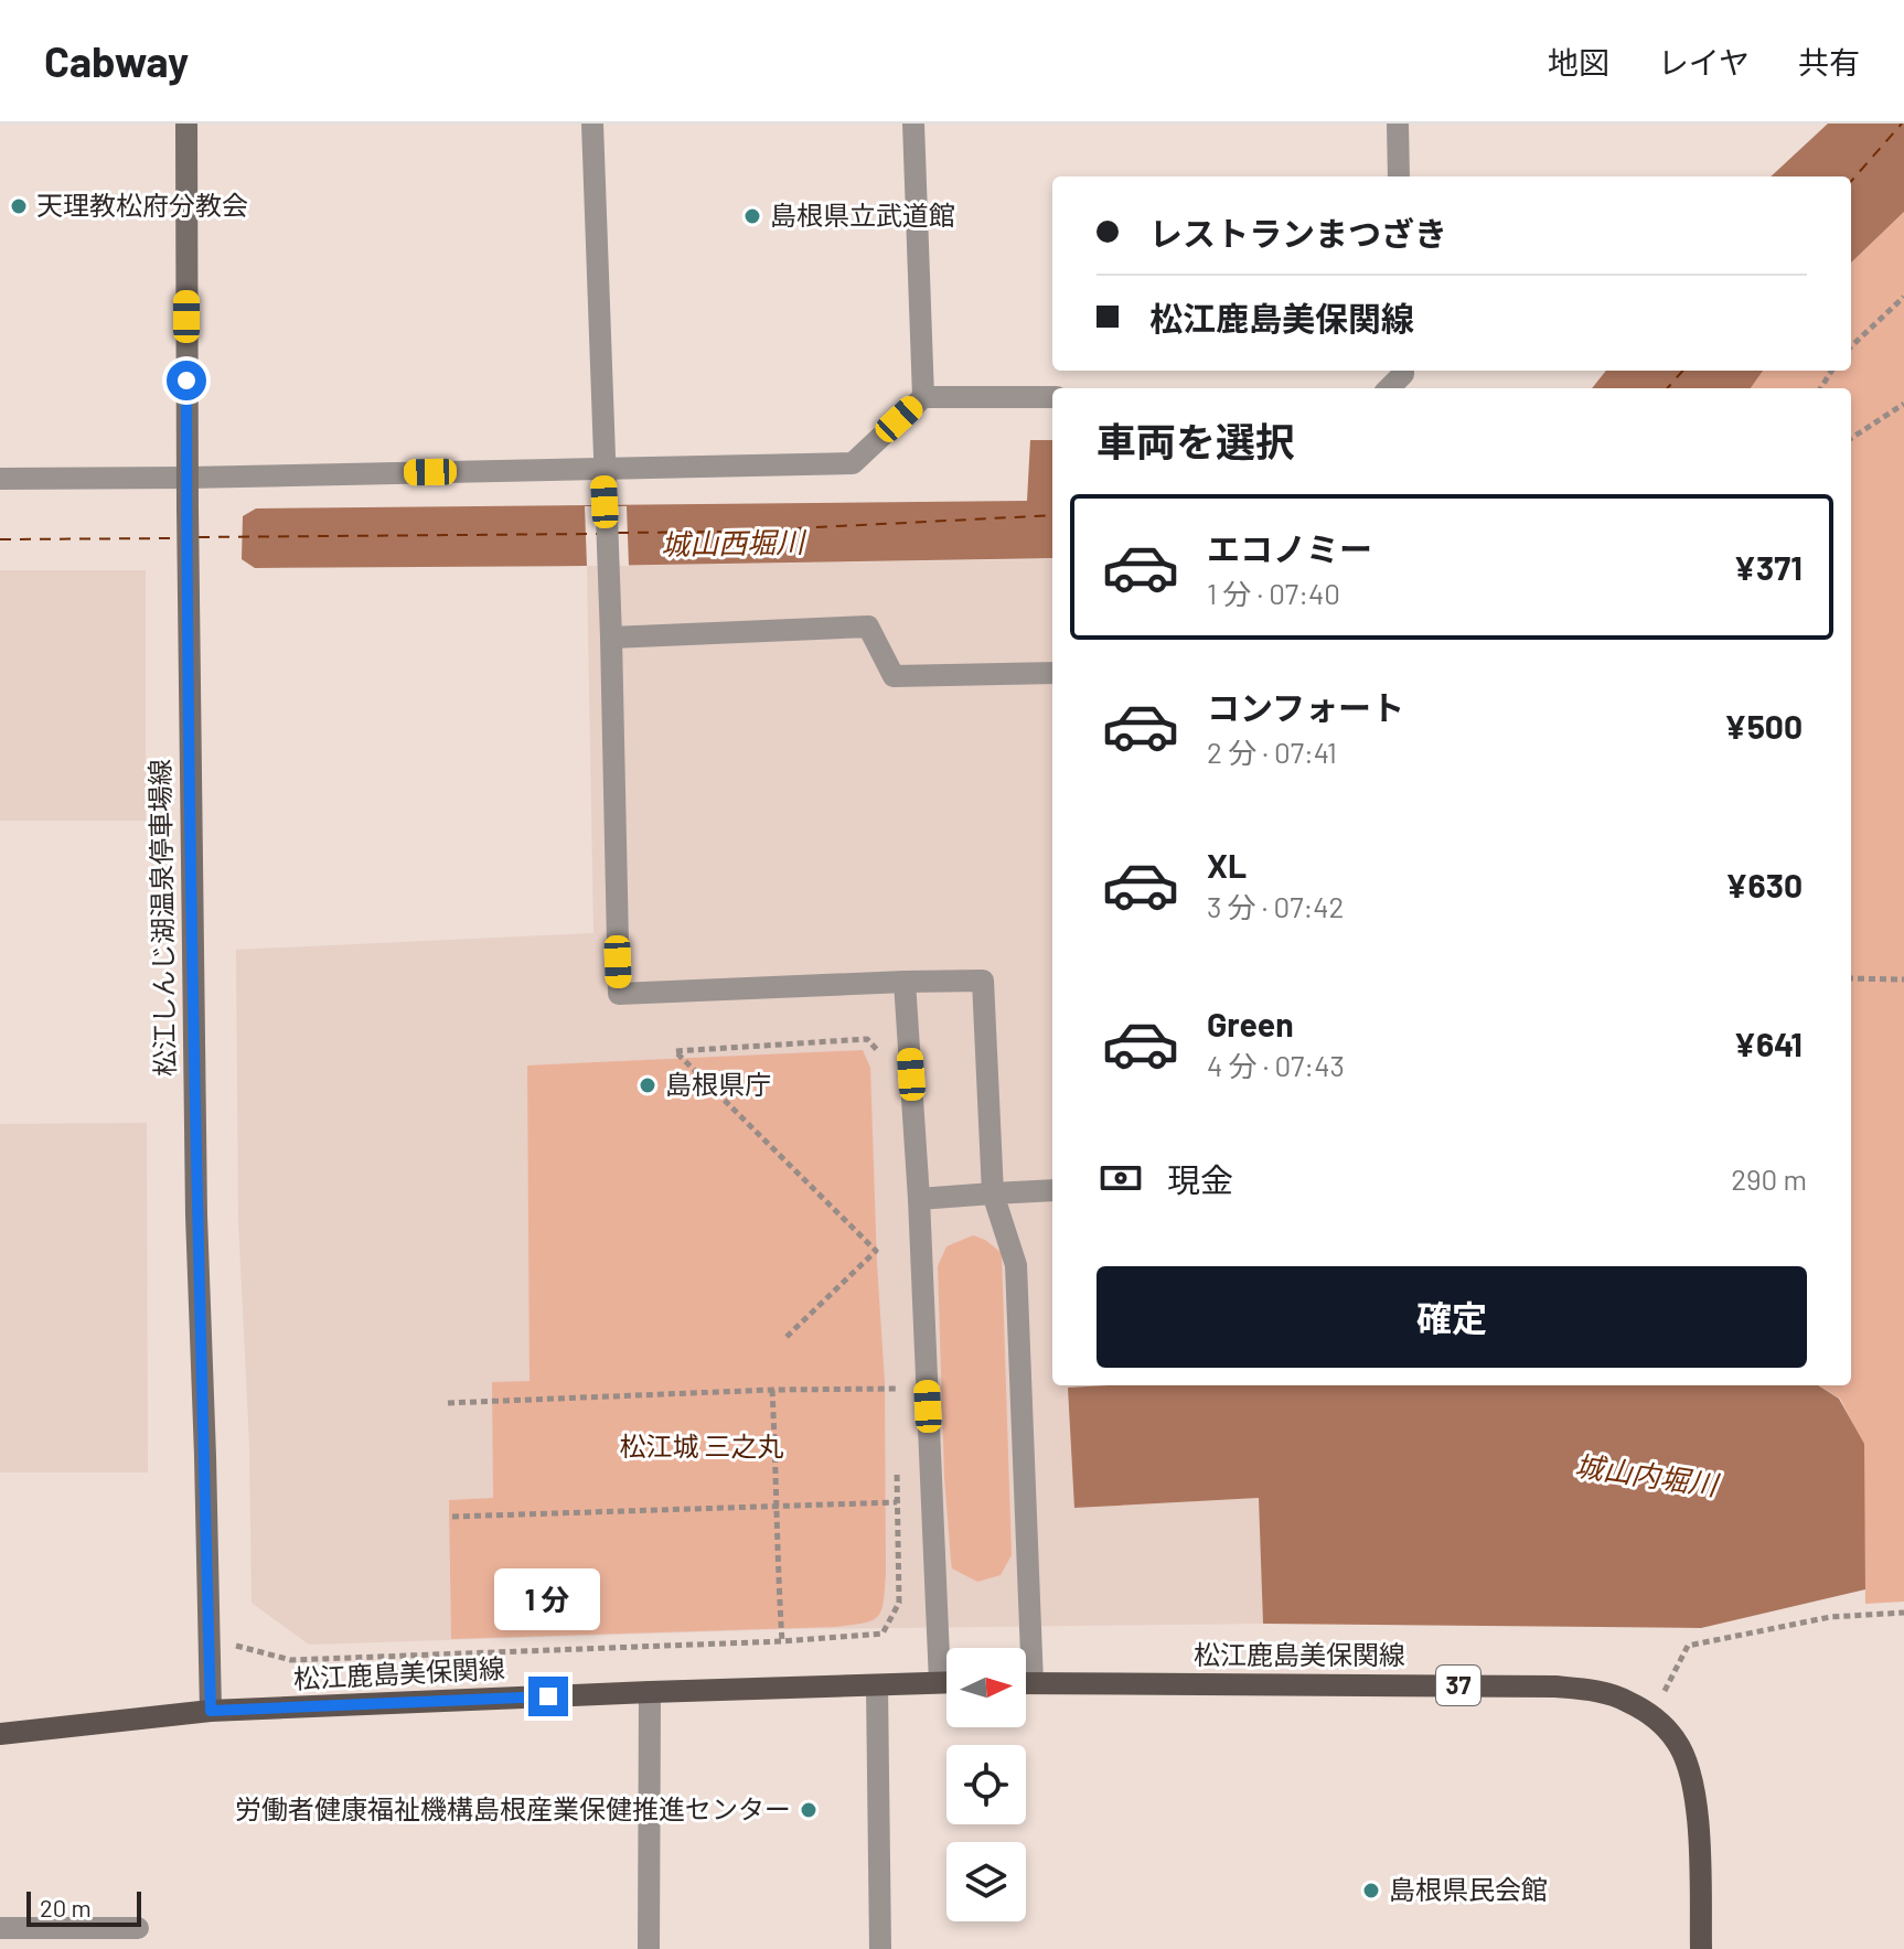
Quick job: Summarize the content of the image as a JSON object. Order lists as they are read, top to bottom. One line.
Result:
{"streets":{"main road":["松江しんじ湖温泉停車場線","松江鹿島美保関線","37"]},"crossings":[["松江しんじ湖温泉停車場線","松江鹿島美保関線"]],"water":["城山西堀川","城山内堀川"],"parks":["松江城 三之丸"],"places":["天理教松府分教会","島根県立武道館","島根県庁","労働者健康福祉機構島根産業保健推進センター","島根県民会館"],"scale_bar":"20 m","north":"right","page":{"header":"Cabway","nav":["地図","レイヤ","共有"],"banner":["レストランまつざき","松江鹿島美保関線"],"heading":"車両を選択","list":[{"name":"エコノミー","note":"1 分 · 07:40","value":"¥371"},{"name":"コンフォート","note":"2 分 · 07:41","value":"¥500"},{"name":"XL","note":"3 分 · 07:42","value":"¥630"},{"name":"Green","note":"4 分 · 07:43","value":"¥641"}],"pay":["現金","290 m"],"buttons":"確定","bubble":"1 分","scale":"20 m"}}
